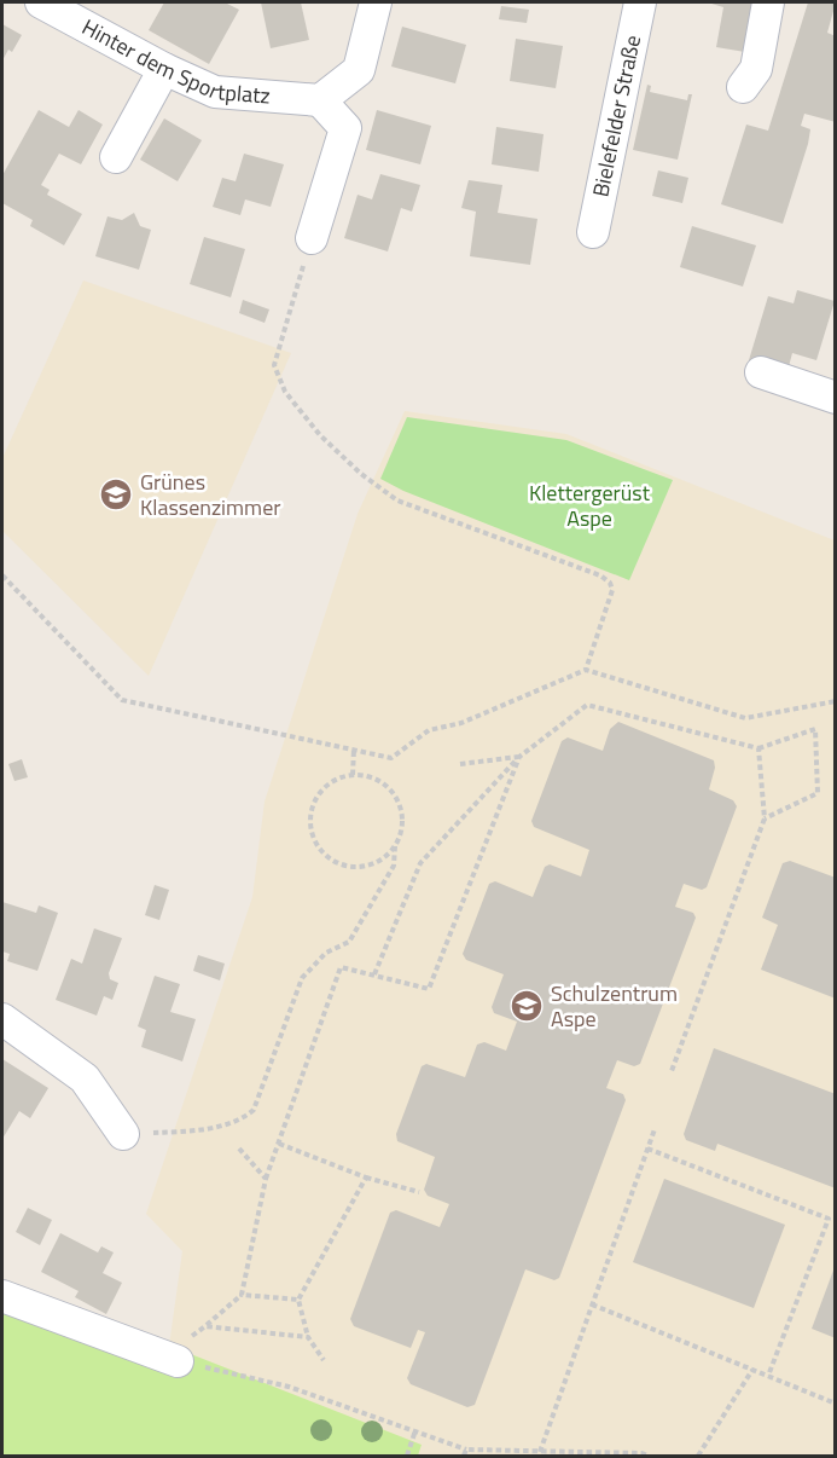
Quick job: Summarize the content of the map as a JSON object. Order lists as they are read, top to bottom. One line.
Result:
{"streets":{"street":["Hinter dem Sportplatz","Bielefelder Straße"]},"parks":["Klettergerüst Aspe"],"places":{"school or university":["Grünes Klassenzimmer","Schulzentrum Aspe"]}}
